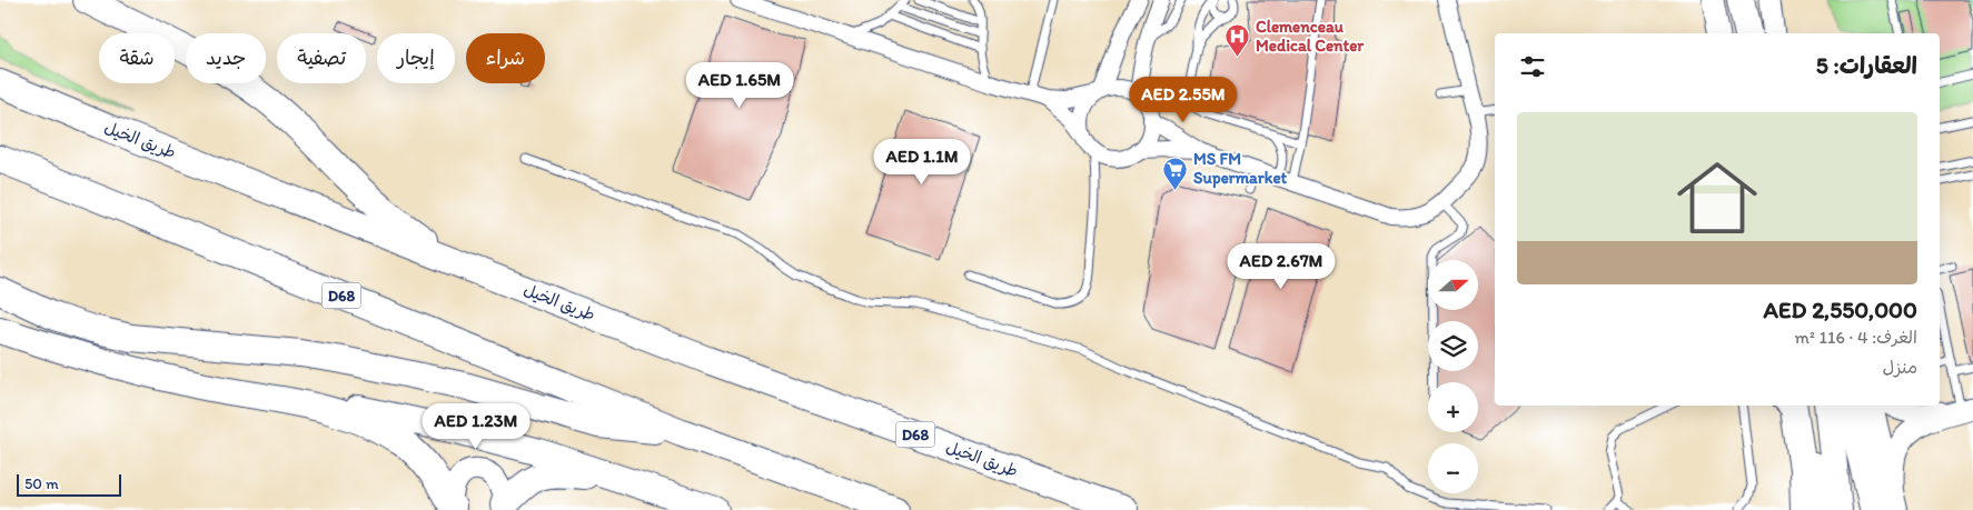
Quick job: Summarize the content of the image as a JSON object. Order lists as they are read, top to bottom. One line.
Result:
{"streets":{"highway":["طريق الخيل","D68"]},"places":{"hospital":["Clemenceau Medical Center"],"supermarket":["MS FM Supermarket"]},"scale_bar":"50 m","north":"right","page":{"chip":["شراء","إيجار","تصفية","جديد","شقة"],"heading":"العقارات: 5","price":["AED 1.65M","AED 2.55M","AED 1.1M","AED 2.67M","AED 1.23M"],"list":[{"name":"AED 2,550,000","note":"الغرف: 4 · 116 m² · منزل"}],"map_buttons":["+","−"],"scale":"50 m"}}
